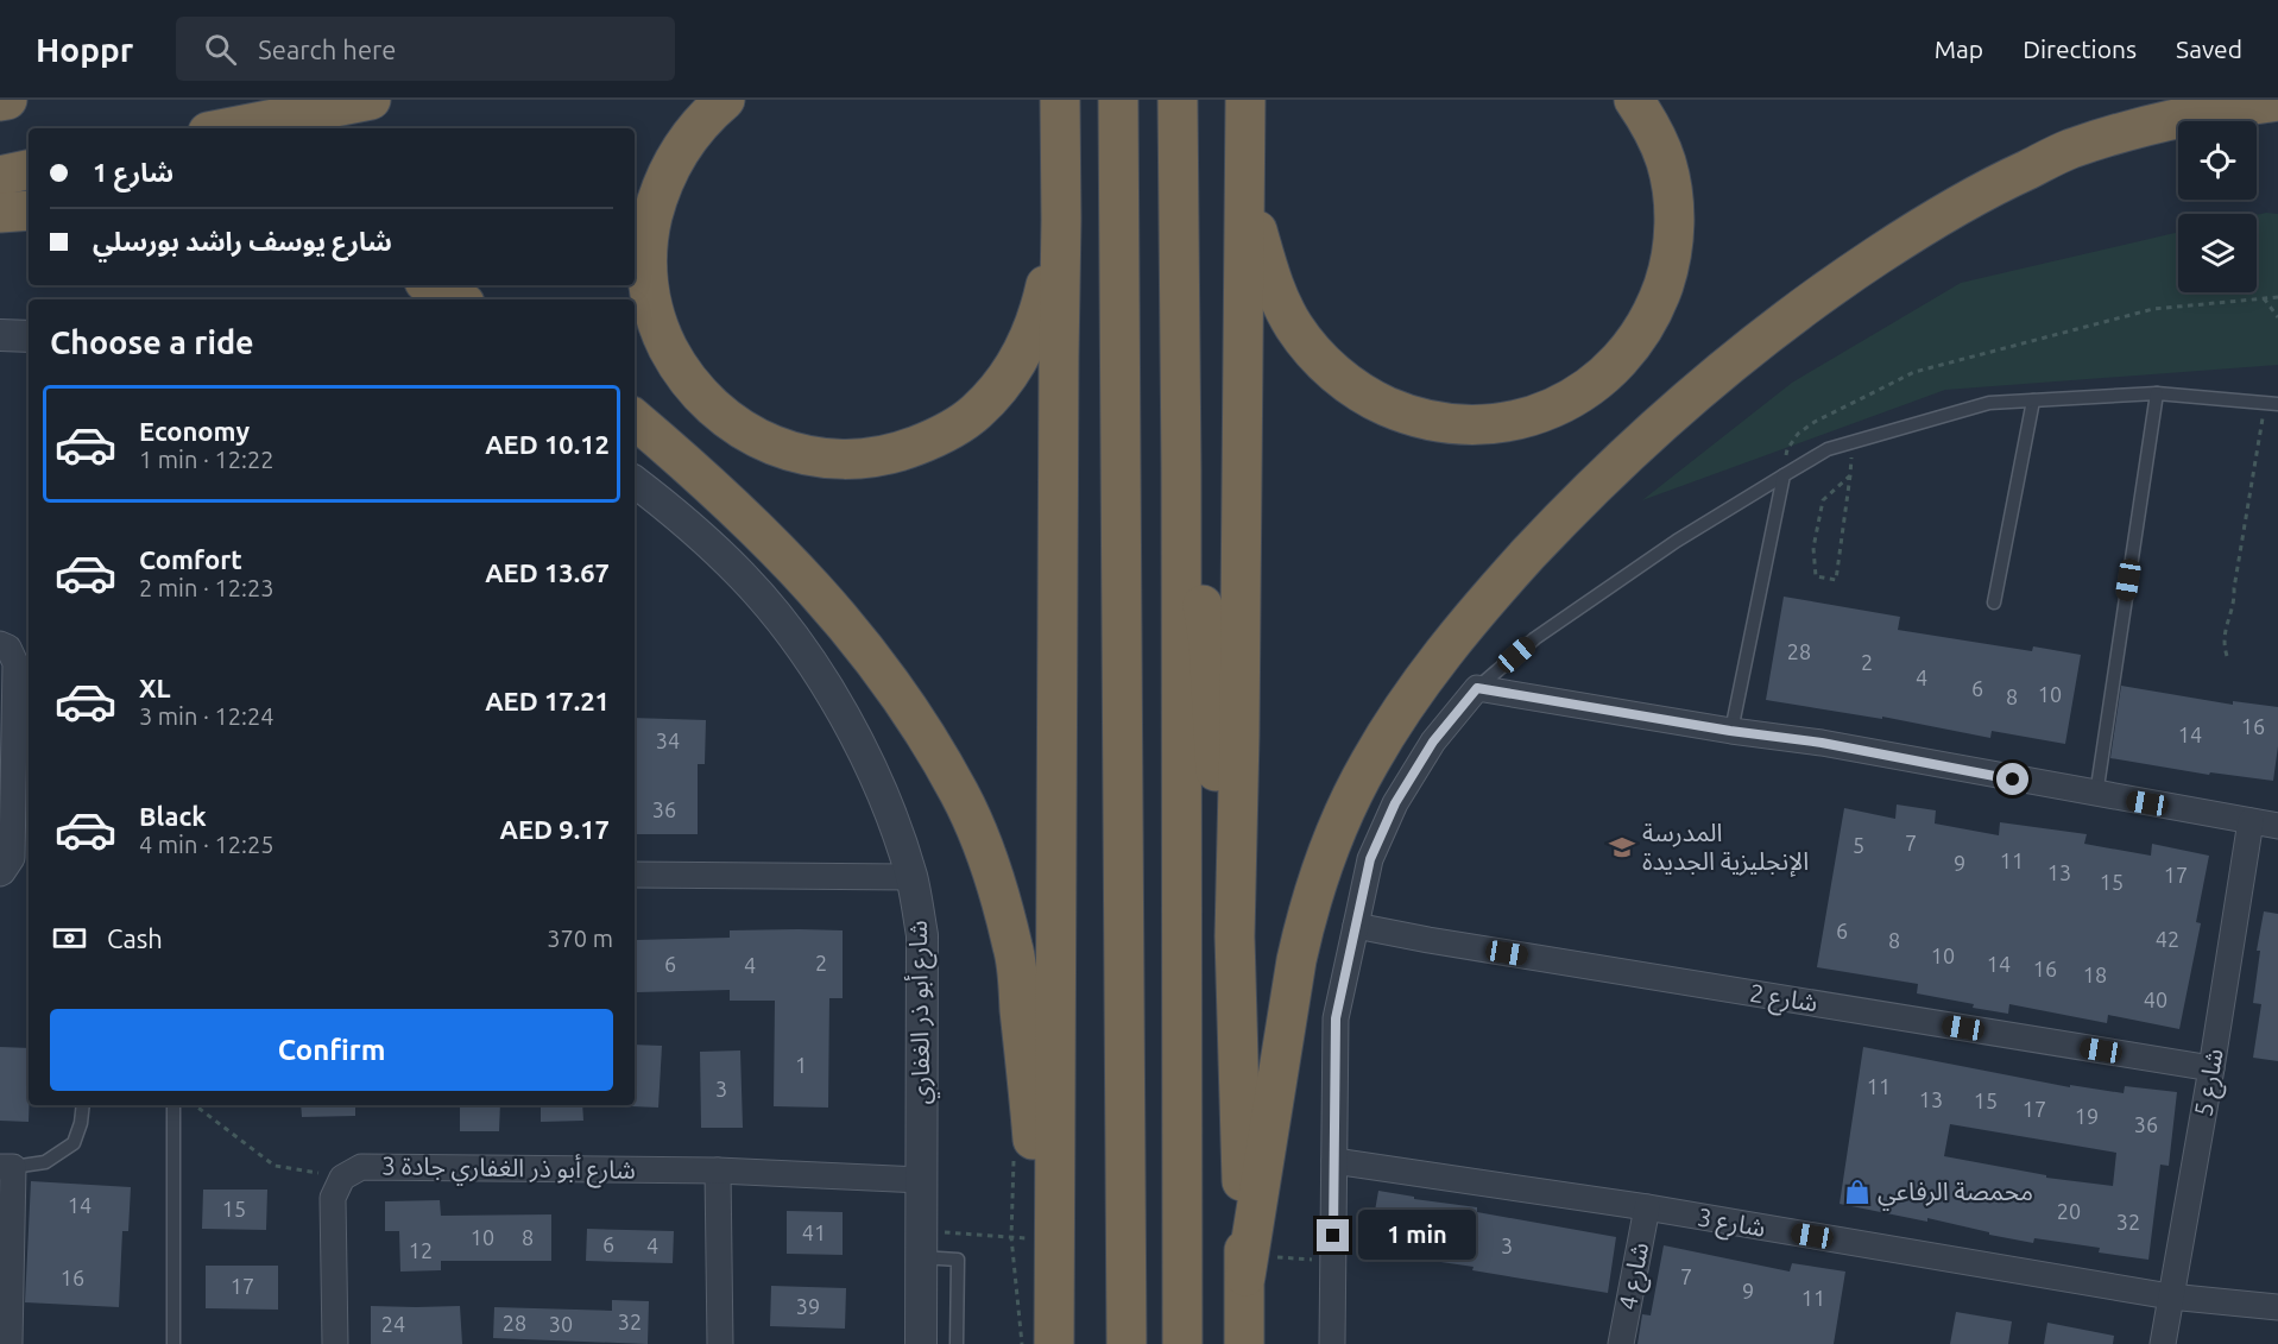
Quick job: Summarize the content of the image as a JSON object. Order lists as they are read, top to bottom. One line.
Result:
{"streets":{"street":["شارع 2","شارع أبو ذر الغفاري","شارع 5","شارع أبو ذر الغفاري جادة 3","شارع 3","شارع 4"]},"crossings":[["شارع 2","شارع 5"],["شارع أبو ذر الغفاري","شارع أبو ذر الغفاري جادة 3"],["شارع 5","شارع 3"],["شارع 3","شارع 4"]],"places":{"school or university":["المدرسة الإنجليزية الجديدة"],"shop":["محمصة الرفاعي"]},"house_numbers":["28","2","4","6","10","8","16","14","34","36","7","5","11","9","13","17","15","6","42","8","10","2","6","14","4","16","18","40","1","11","3","13","15","17","19","36","14","15","20","32","41","10","8","6","4","3","12","7","16","17","9","11","39","32","28","24","30"],"page":{"header":"Hoppr","search":"Search here","nav":["Map","Directions","Saved"],"banner":["شارع 1","شارع يوسف راشد بورسلي"],"heading":"Choose a ride","list":[{"name":"Economy","note":"1 min · 12:22","value":"AED 10.12"},{"name":"Comfort","note":"2 min · 12:23","value":"AED 13.67"},{"name":"XL","note":"3 min · 12:24","value":"AED 17.21"},{"name":"Black","note":"4 min · 12:25","value":"AED 9.17"}],"pay":["Cash","370 m"],"buttons":"Confirm","bubble":"1 min"}}
